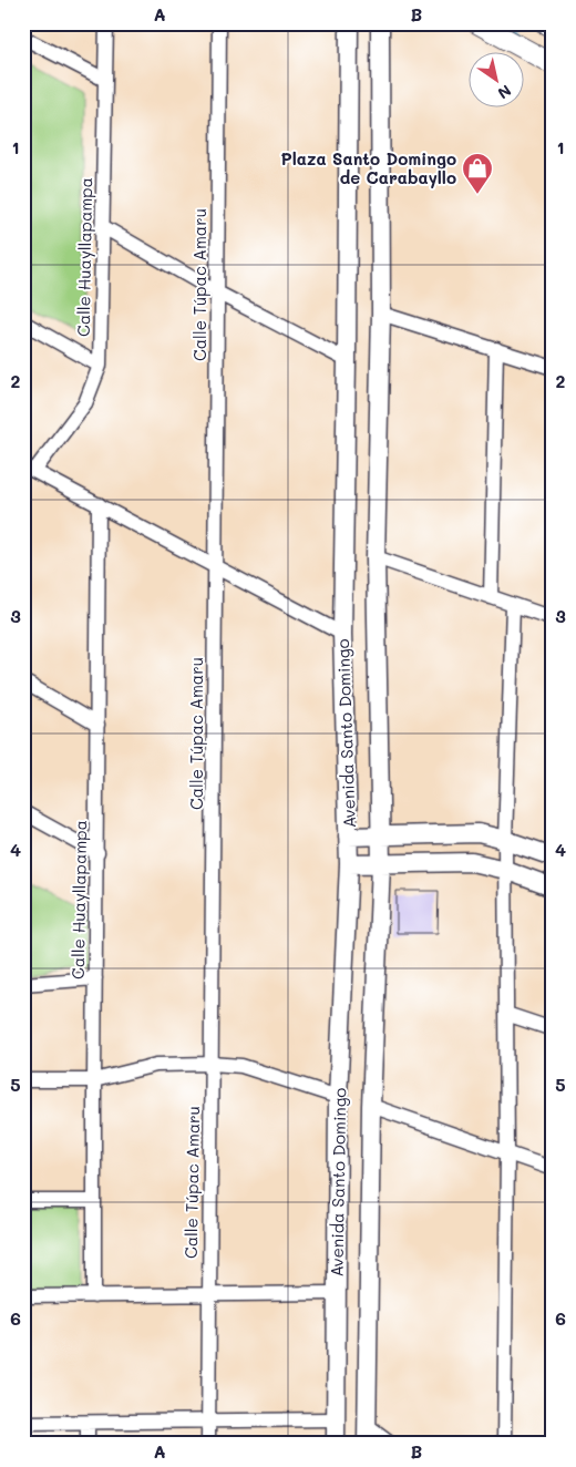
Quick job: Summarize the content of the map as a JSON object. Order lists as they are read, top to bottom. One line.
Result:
{"streets":{"street":["Calle Huayllapampa","Calle Túpac Amaru","Avenida Santo Domingo"]},"places":{"shop":["Plaza Santo Domingo de Carabayllo"]},"north":"bottom right","grid":{"columns":["A","B"],"rows":["1","2","3","4","5","6"]}}
